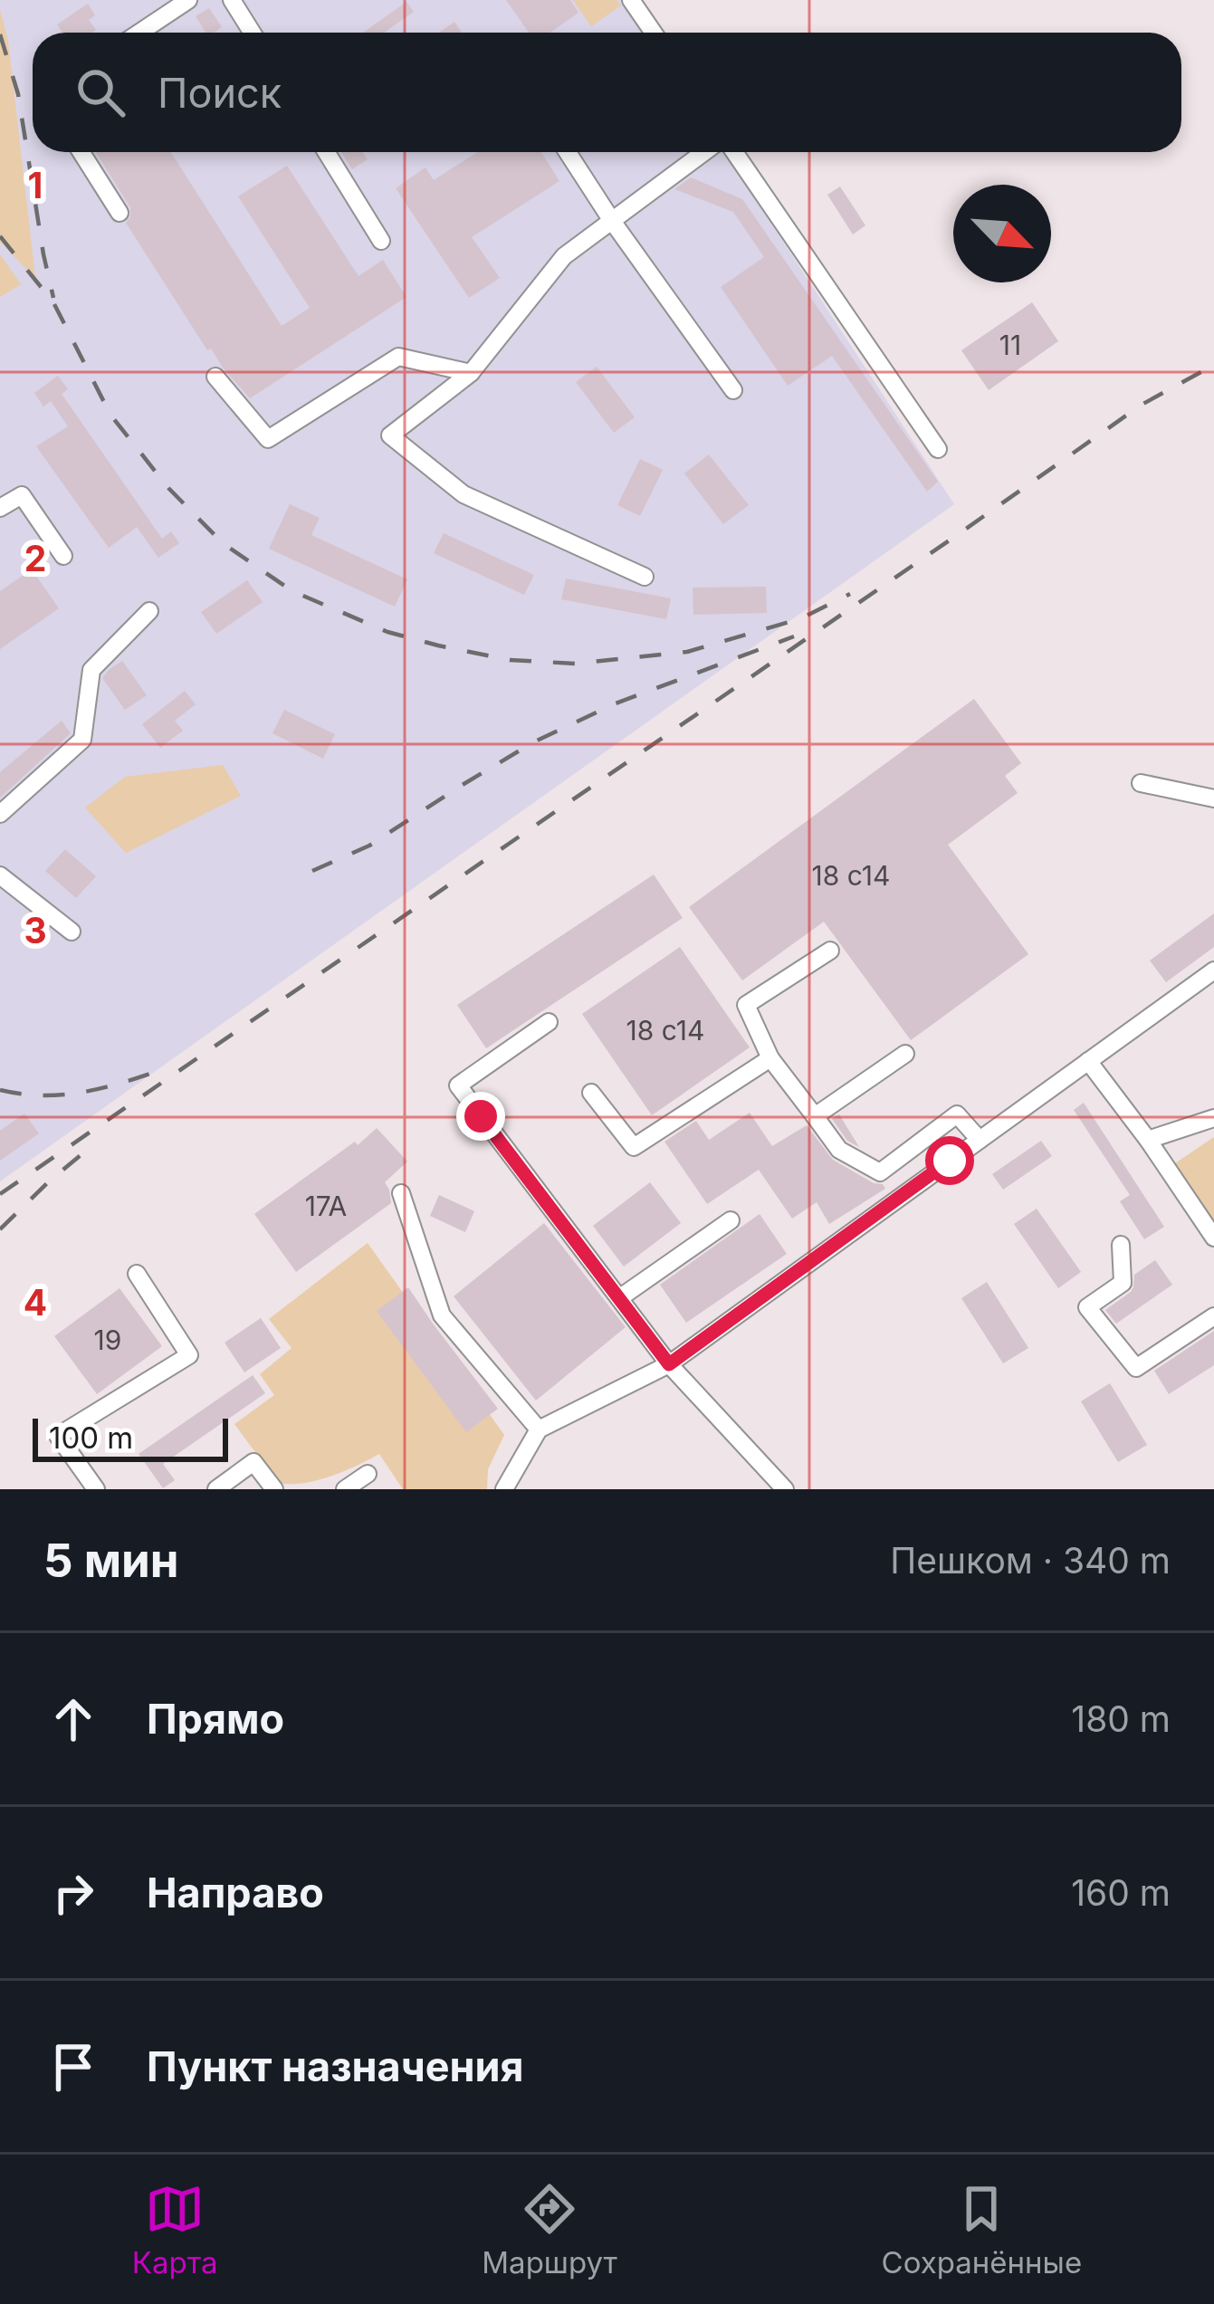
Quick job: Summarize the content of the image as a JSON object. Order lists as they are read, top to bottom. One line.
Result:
{"house_numbers":["11","18 с14","18 с14","17А","19"],"scale_bar":"100 m","north":"bottom right","page":{"search":"Поиск","scale":"100 m","heading":["5 мин","Пешком · 340 m"],"list":[["Прямо","180 m"],["Направо","160 m"],"Пункт назначения"],"nav":["Карта","Маршрут","Сохранённые"]},"grid":{"rows":["1","2","3","4"]}}
